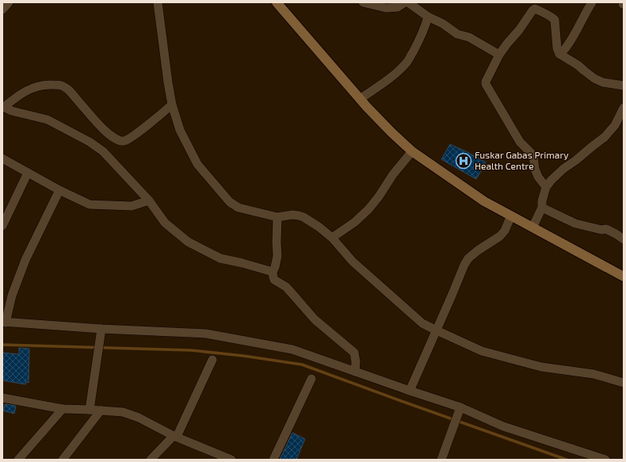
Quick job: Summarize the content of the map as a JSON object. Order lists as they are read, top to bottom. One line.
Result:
{"places":{"hospital":["Fuskar Gabas Primary Health Centre"]}}
